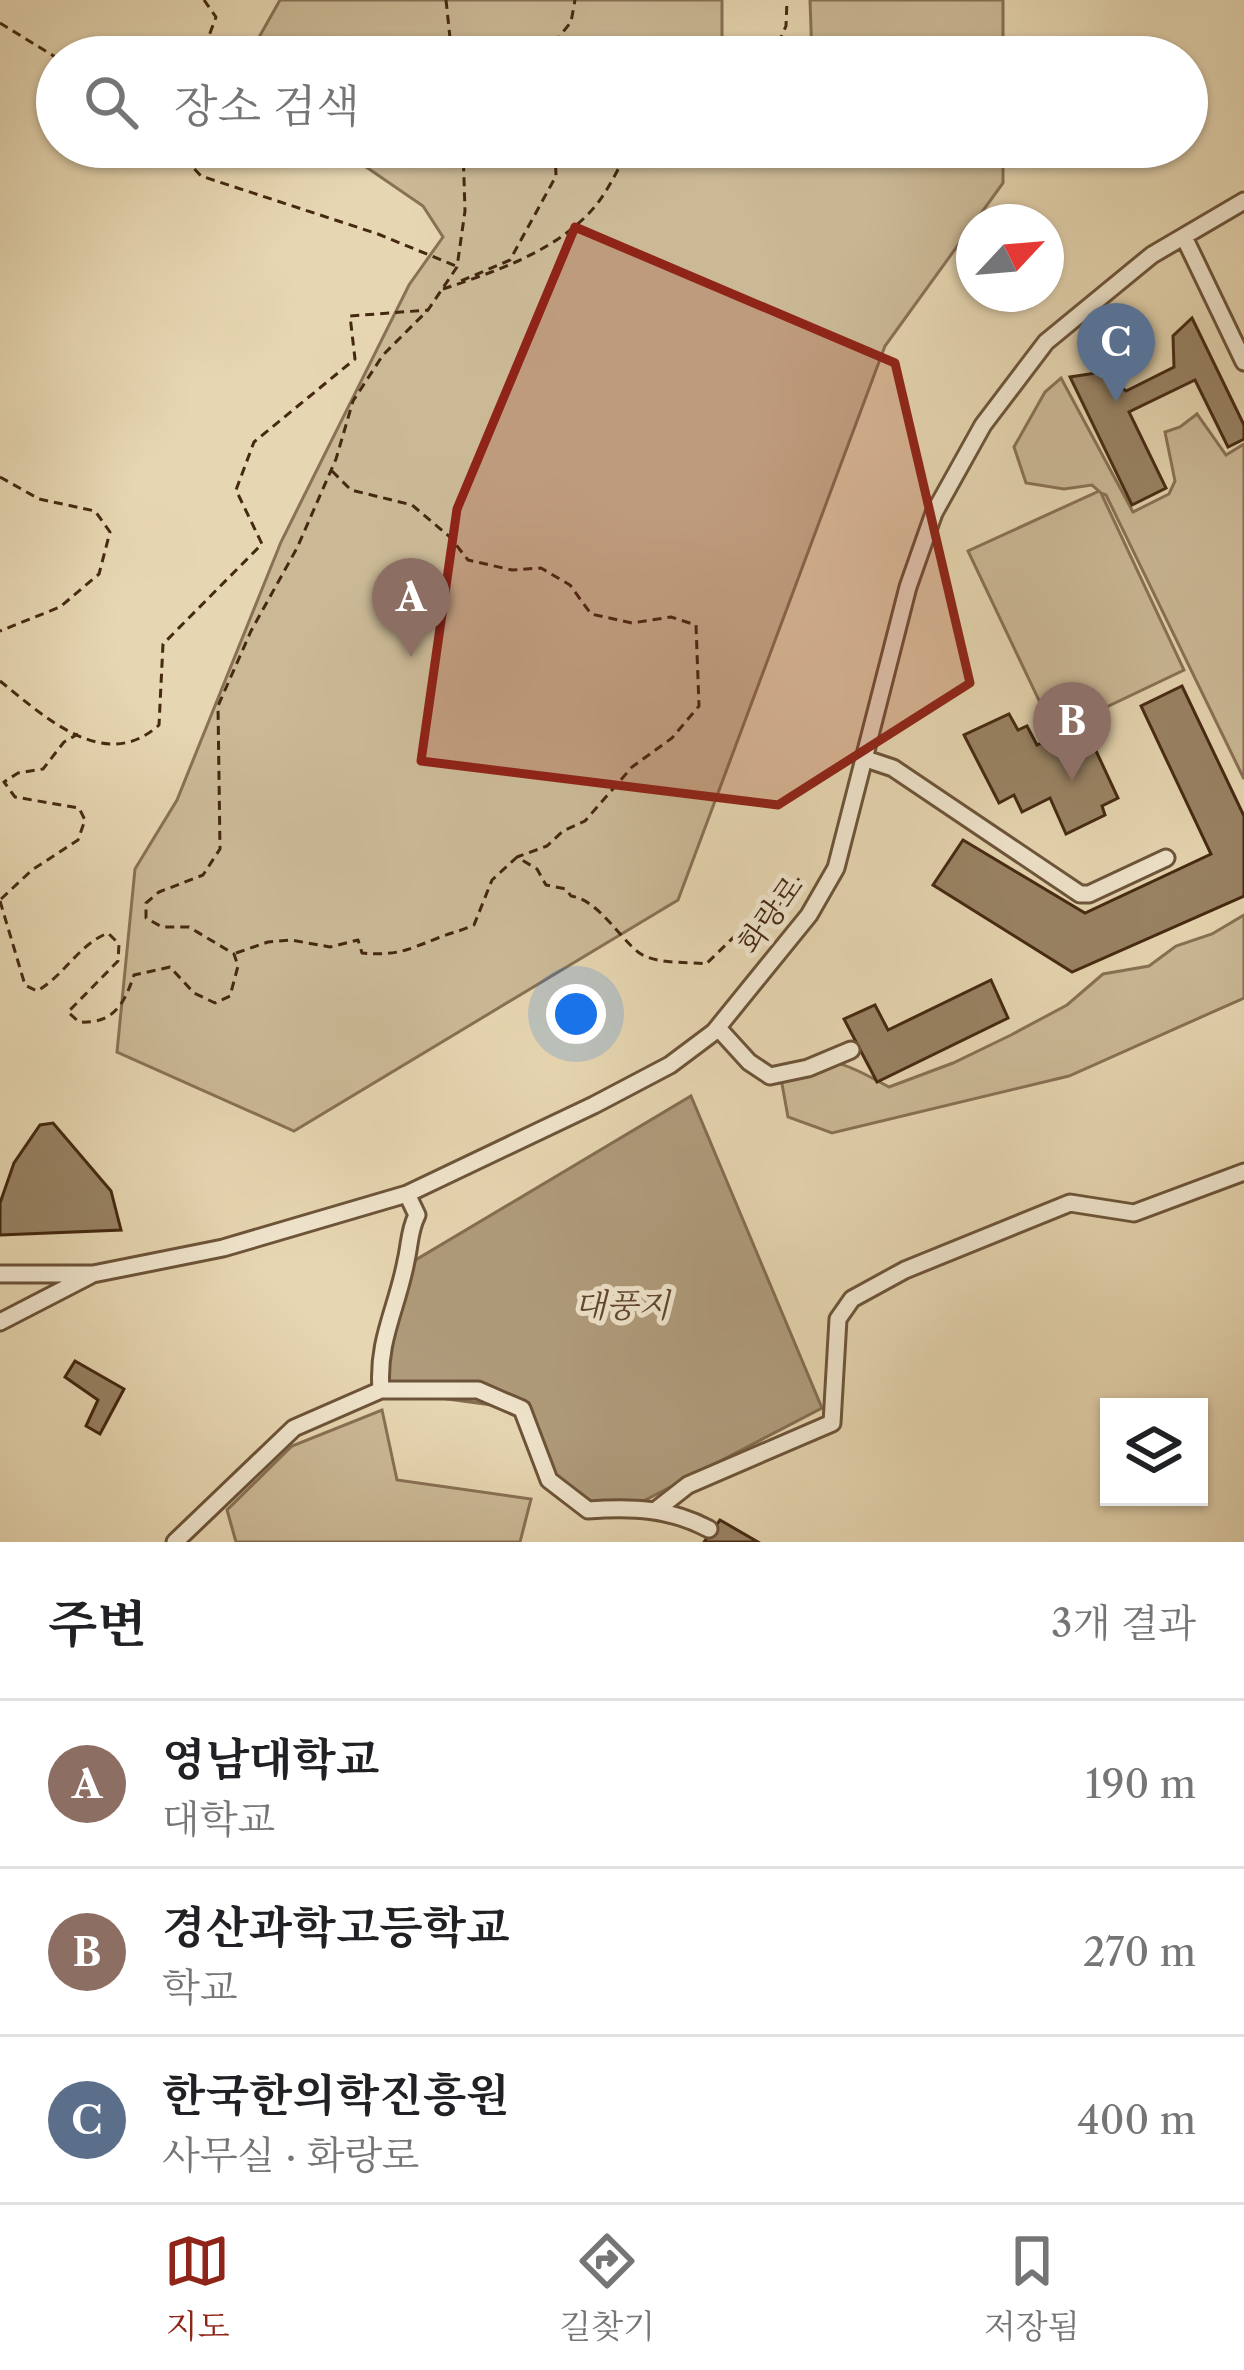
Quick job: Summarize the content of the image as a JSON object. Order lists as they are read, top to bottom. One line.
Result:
{"streets":{"street":["화랑로"]},"water":["대풍지"],"north":"top right","page":{"search":"장소 검색","pins":["C","A","B"],"heading":["주변","3개 결과"],"list":[{"mark":"A","name":"영남대학교","note":"대학교","value":"190 m"},{"mark":"B","name":"경산과학고등학교","note":"학교","value":"270 m"},{"mark":"C","name":"한국한의학진흥원","note":"사무실 · 화랑로","value":"400 m"}],"nav":["지도","길찾기","저장됨"]}}
